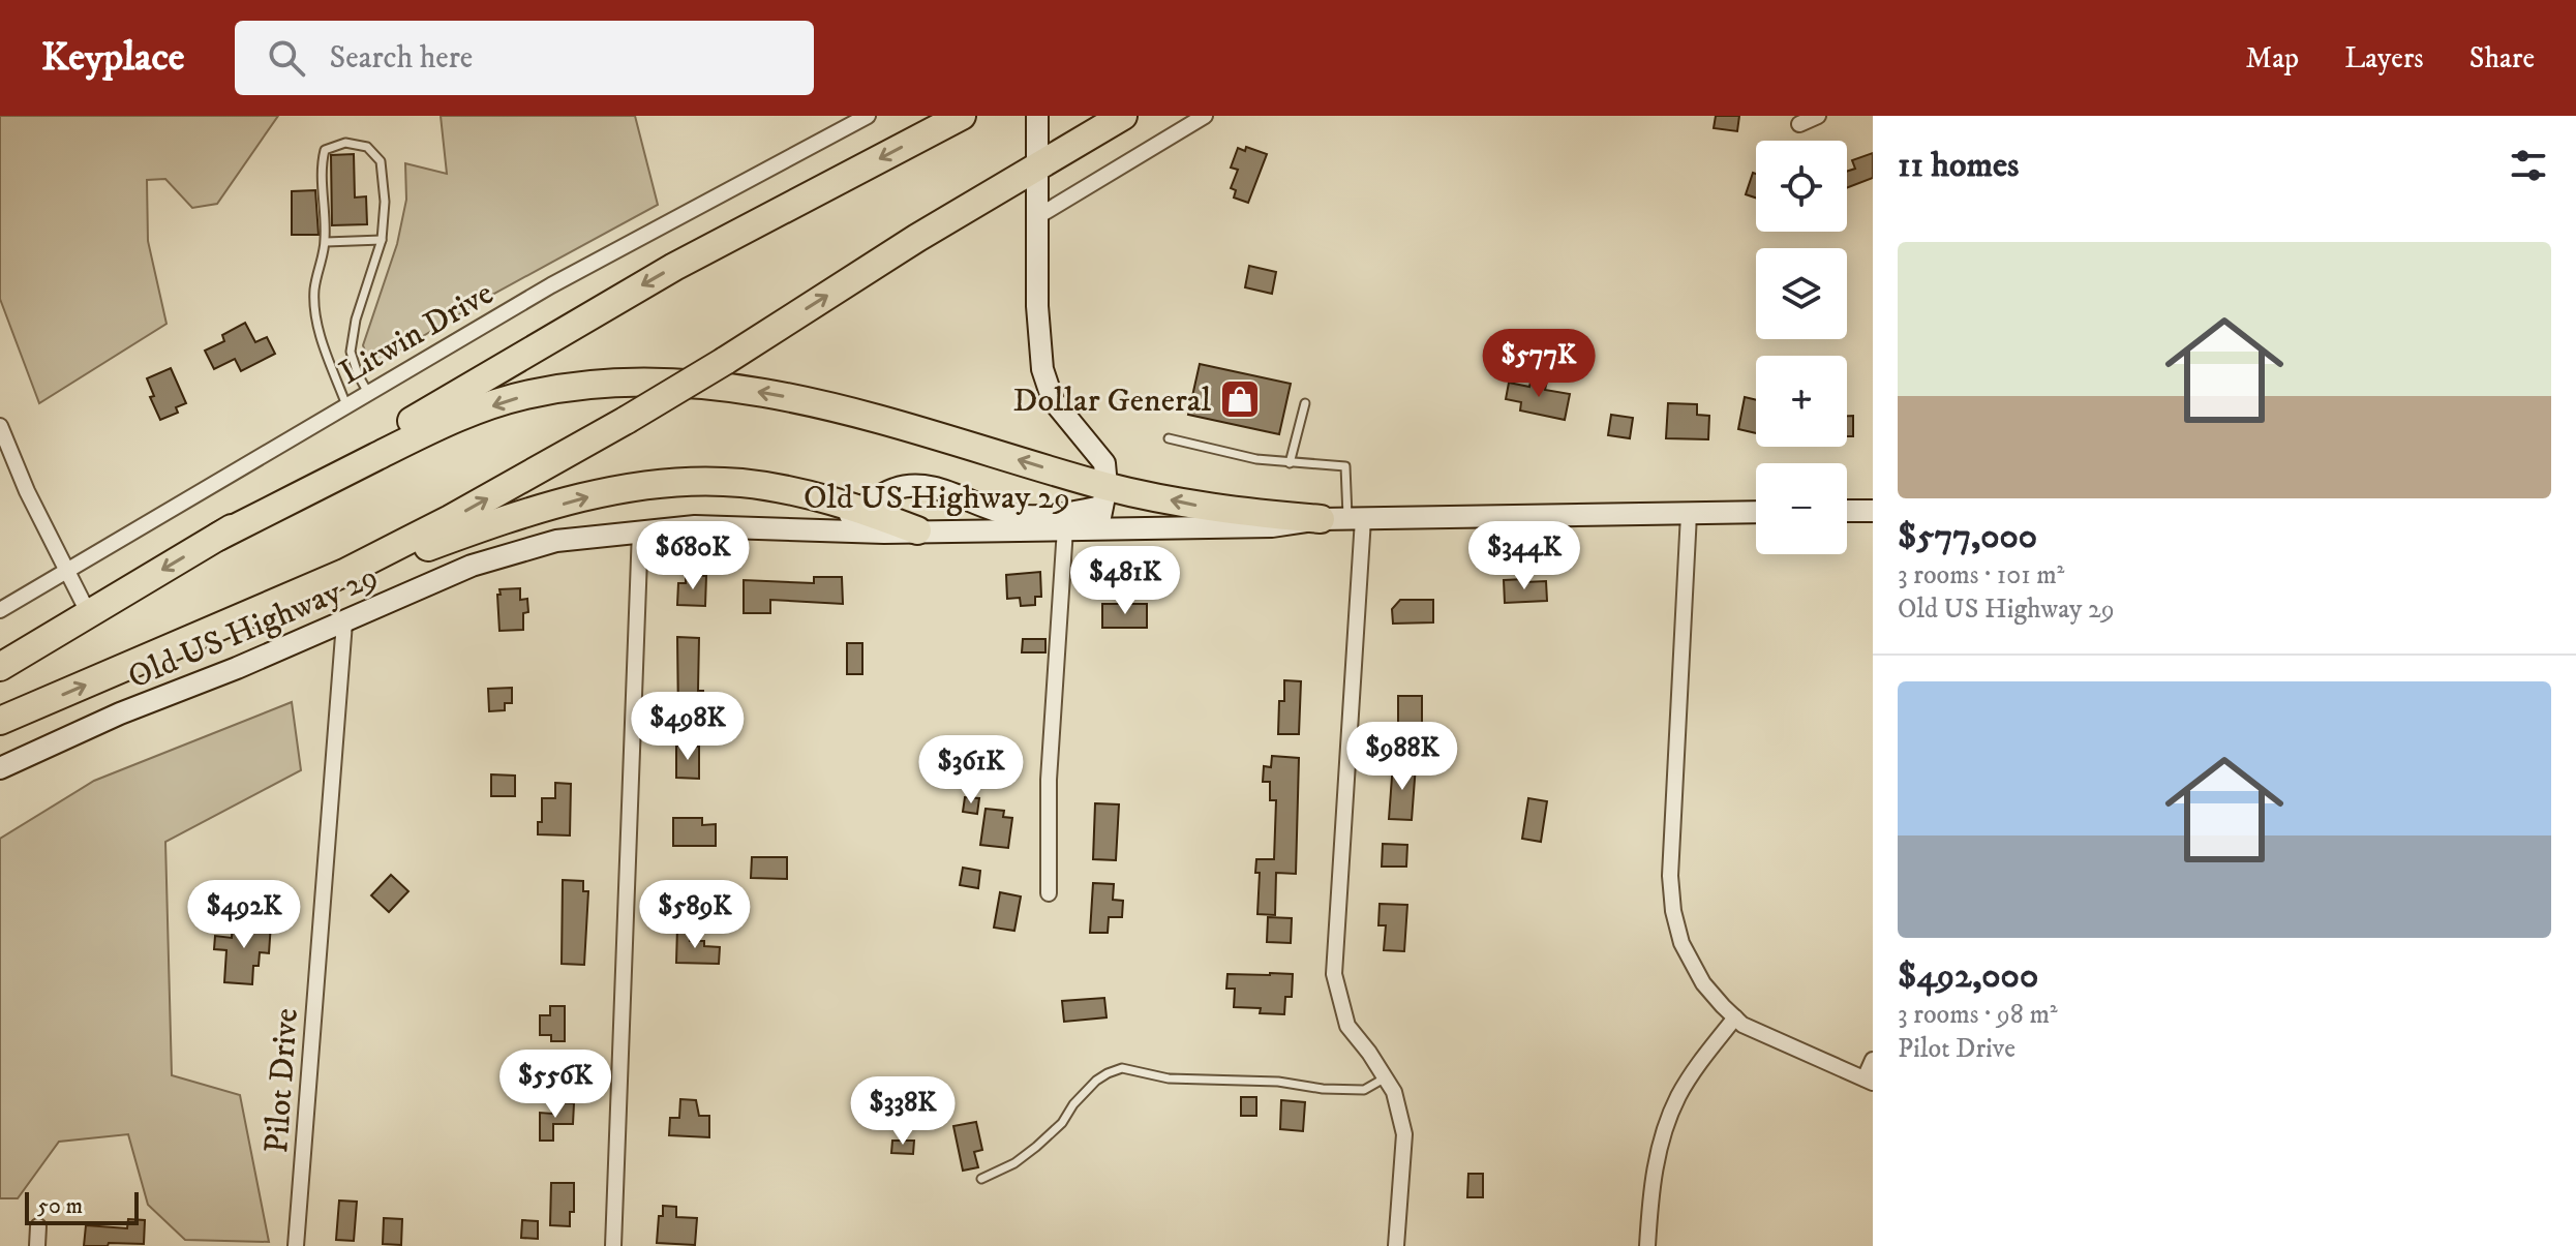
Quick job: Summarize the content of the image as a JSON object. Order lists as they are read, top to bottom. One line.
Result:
{"streets":{"street":["Litwin Drive","Old US Highway 29","Pilot Drive"]},"crossings":[["Old US Highway 29","Pilot Drive"]],"places":{"shop":["Dollar General"]},"scale_bar":"50 m","page":{"header":"Keyplace","search":"Search here","nav":["Map","Layers","Share"],"heading":"11 homes","map_buttons":["+","−"],"list":[{"name":"$577,000","note":"3 rooms · 101 m² · Old US Highway 29"},{"name":"$492,000","note":"3 rooms · 98 m² · Pilot Drive"}],"price":["$577K","$680K","$344K","$481K","$498K","$988K","$361K","$492K","$589K","$556K","$338K"],"scale":"50 m"}}
